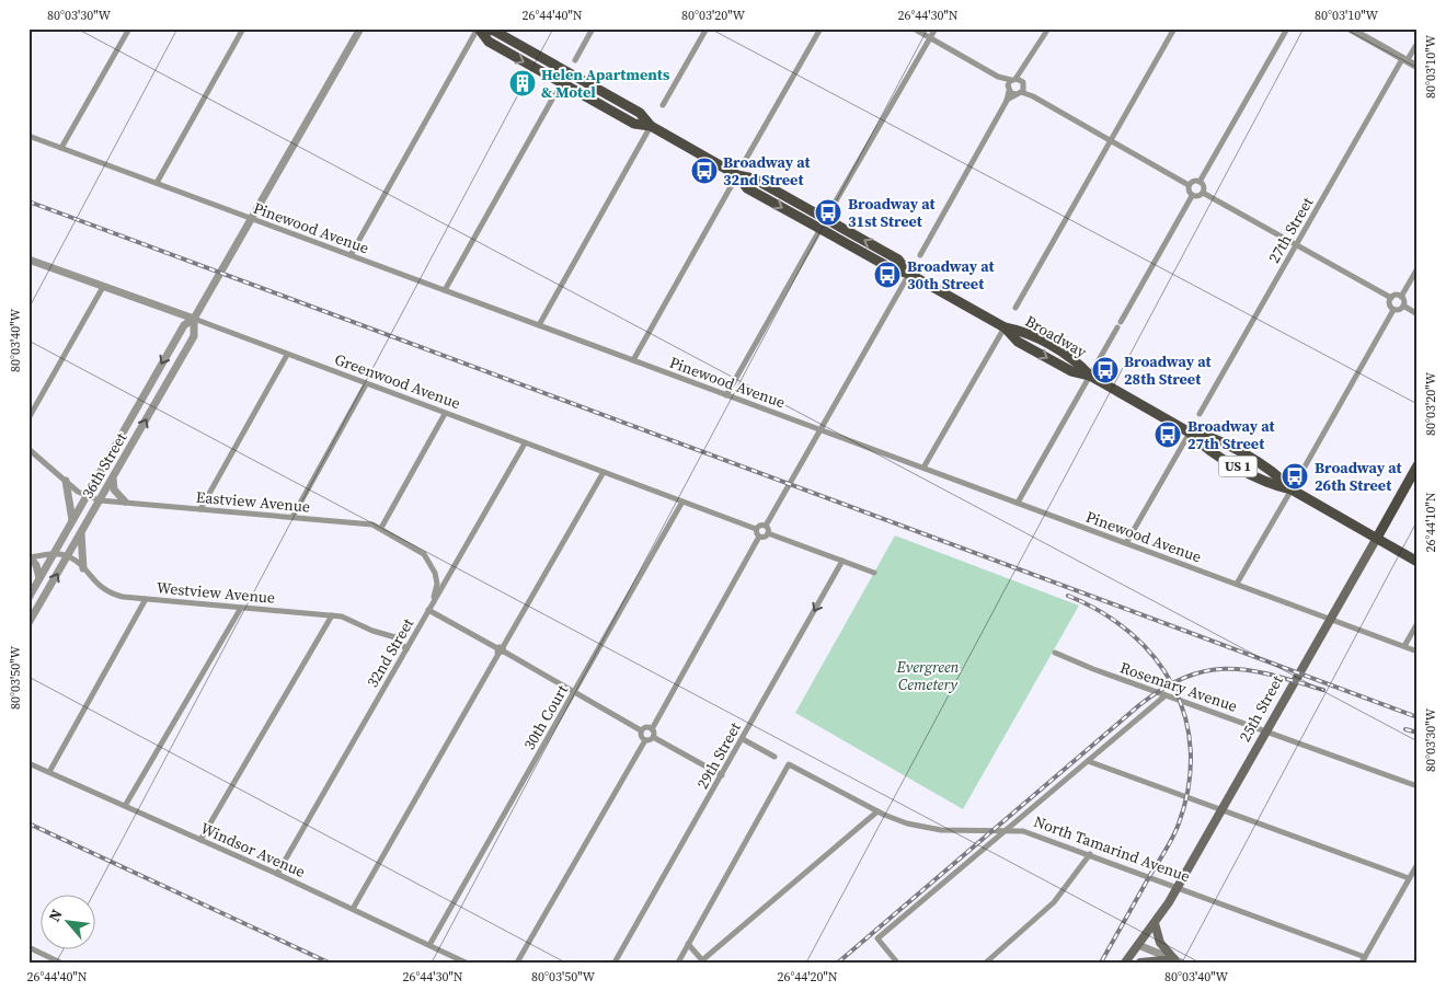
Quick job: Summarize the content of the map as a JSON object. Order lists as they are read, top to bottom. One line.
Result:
{"streets":{"main road":["Broadway","US 1","25th Street"],"street":["Pinewood Avenue","27th Street","Greenwood Avenue","36th Street","Eastview Avenue","Westview Avenue","32nd Street","Rosemary Avenue","30th Court","29th Street","North Tamarind Avenue","Windsor Avenue"]},"crossings":[["Pinewood Avenue","36th Street"],["Pinewood Avenue","25th Street"],["Broadway","25th Street"],["Greenwood Avenue","36th Street"],["Greenwood Avenue","32nd Street"],["Greenwood Avenue","30th Court"],["36th Street","Eastview Avenue"],["36th Street","Westview Avenue"],["Eastview Avenue","32nd Street"],["Westview Avenue","32nd Street"],["32nd Street","Windsor Avenue"],["Rosemary Avenue","25th Street"],["25th Street","North Tamarind Avenue"],["30th Court","Windsor Avenue"]],"one_way":["29th Street"],"parks":["Evergreen Cemetery"],"places":{"building":["Helen Apartments & Motel"],"bus stop":["Broadway at 32nd Street","Broadway at 31st Street","Broadway at 30th Street","Broadway at 28th Street","Broadway at 27th Street","Broadway at 26th Street"]},"north":"top left","coordinates":["80°03'30\"W","26°44'40\"N","80°03'20\"W","26°44'30\"N","80°03'10\"W","80°03'40\"W","26°44'10\"N","80°03'50\"W","26°44'20\"N"]}
